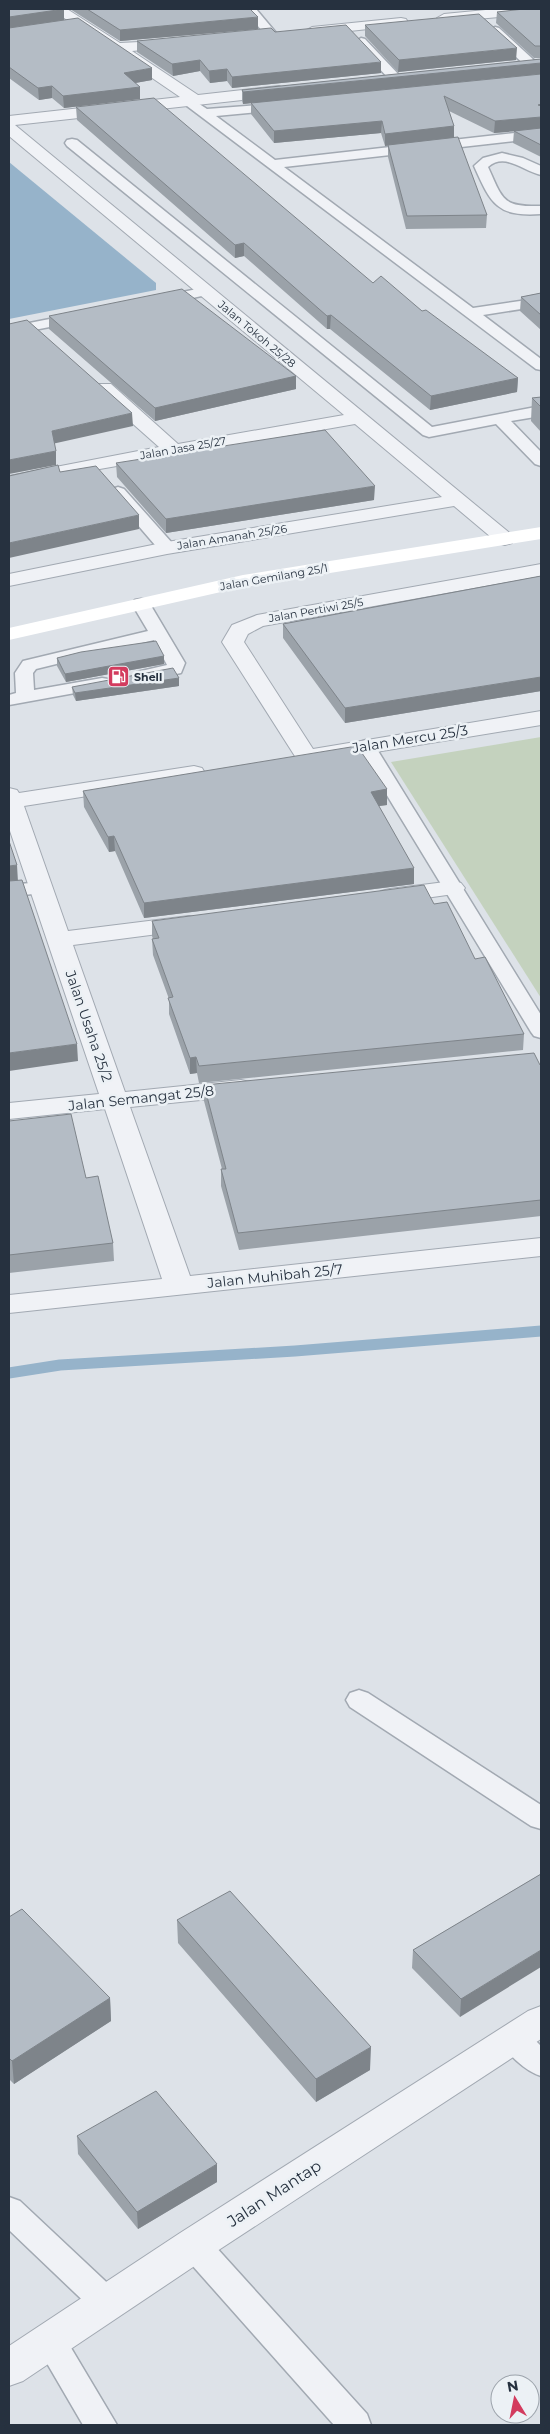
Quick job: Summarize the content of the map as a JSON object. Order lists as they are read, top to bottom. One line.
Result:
{"streets":{"street":["Jalan Tokoh 25/28","Jalan Jasa 25/27","Jalan Amanah 25/26","Jalan Gemilang 25/1","Jalan Pertiwi 25/5","Jalan Mercu 25/3","Jalan Usaha 25/2","Jalan Semangat 25/8","Jalan Muhibah 25/7","Jalan Mantap"]},"crossings":[["Jalan Tokoh 25/28","Jalan Jasa 25/27"],["Jalan Tokoh 25/28","Jalan Amanah 25/26"],["Jalan Tokoh 25/28","Jalan Gemilang 25/1"],["Jalan Pertiwi 25/5","Jalan Mercu 25/3"],["Jalan Usaha 25/2","Jalan Semangat 25/8"],["Jalan Usaha 25/2","Jalan Muhibah 25/7"]],"places":{"fuel station":["Shell"]},"north":"top"}
